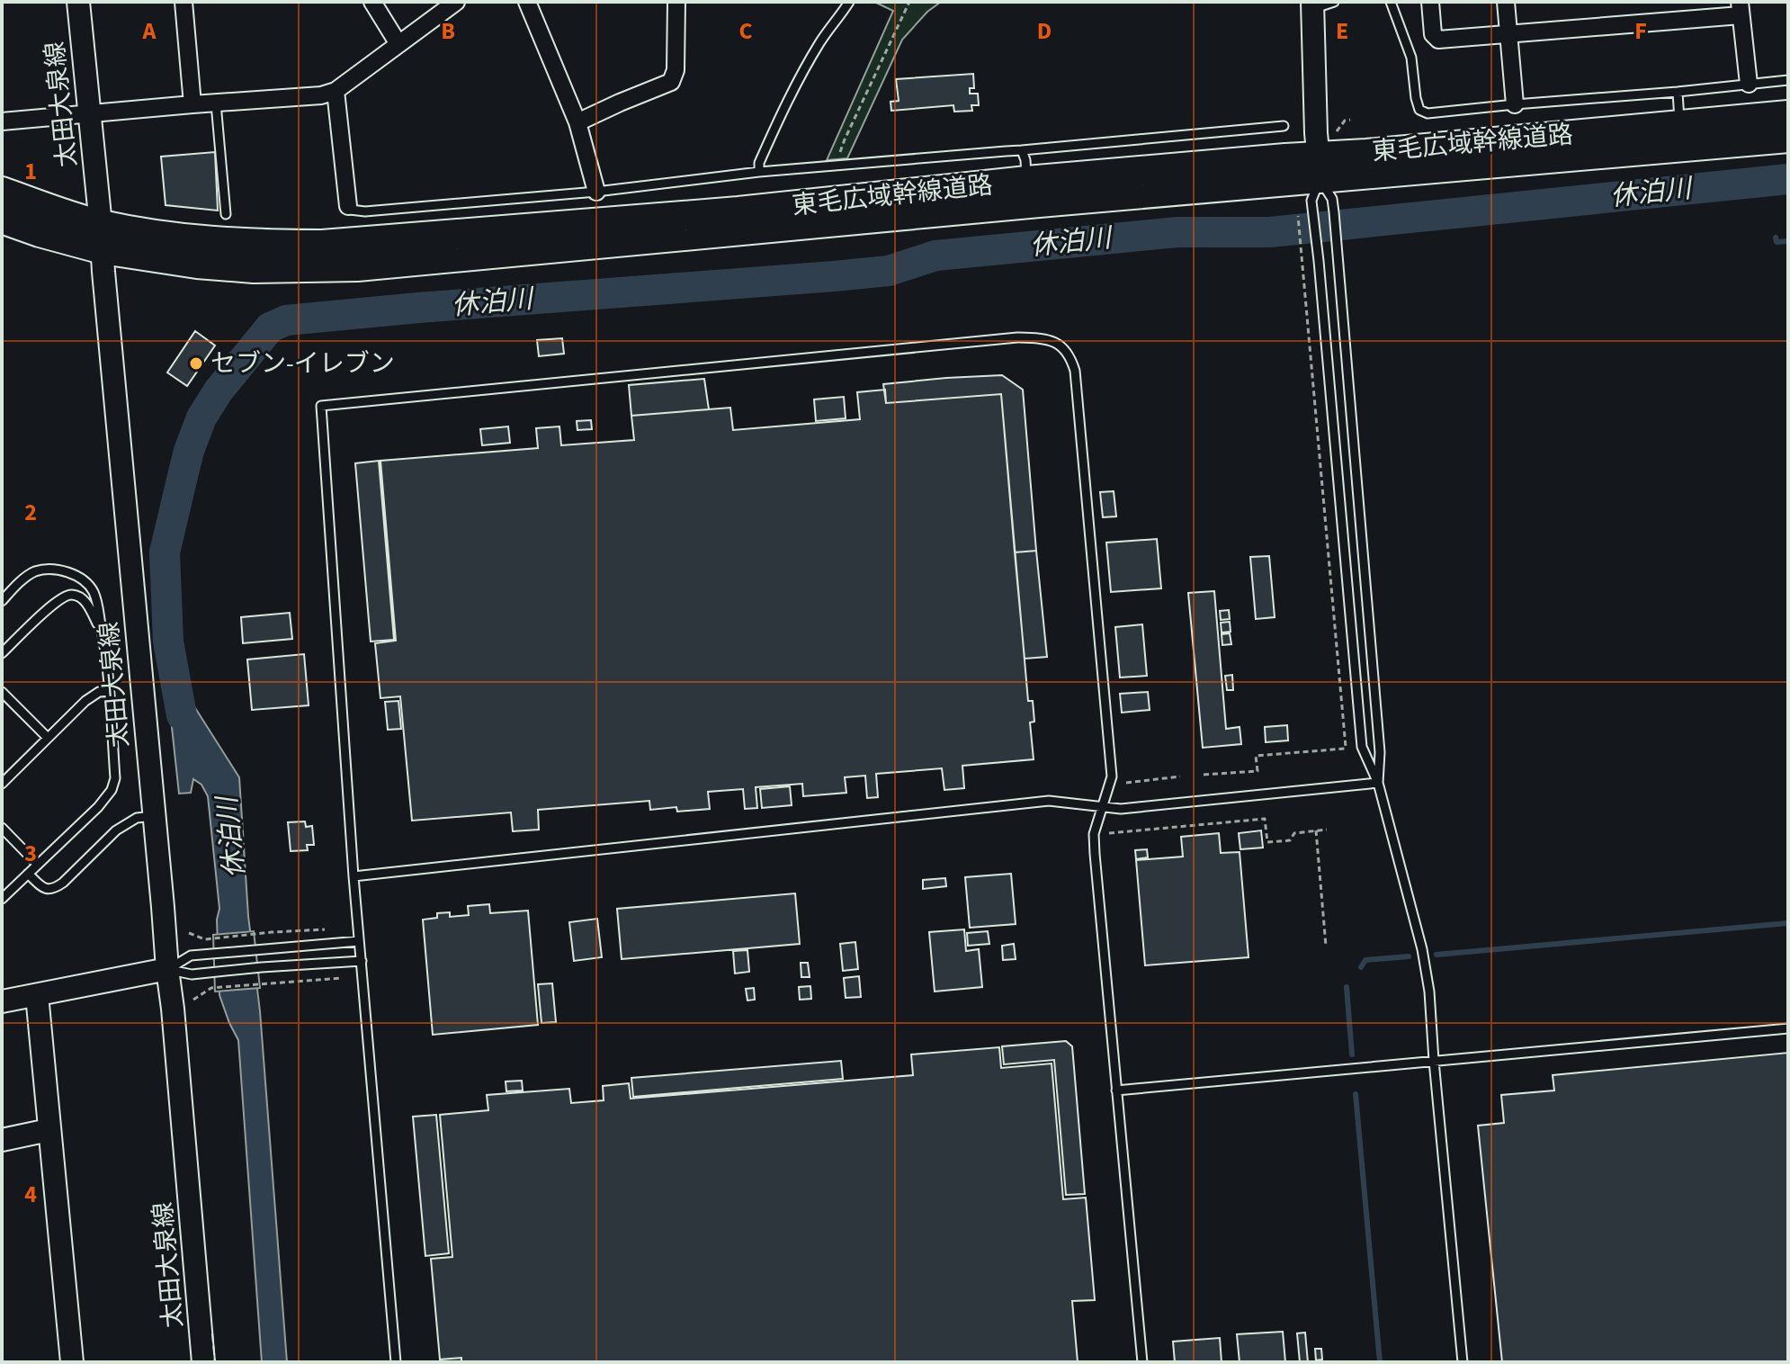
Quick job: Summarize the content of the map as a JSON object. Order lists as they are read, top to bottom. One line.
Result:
{"streets":{"highway":["東毛広域幹線道路"],"main road":["太田大泉線"]},"crossings":[["太田大泉線","東毛広域幹線道路"]],"water":["休泊川"],"places":["セブン-イレブン"],"grid":{"columns":["A","B","C","D","E","F"],"rows":["1","2","3","4"]}}
